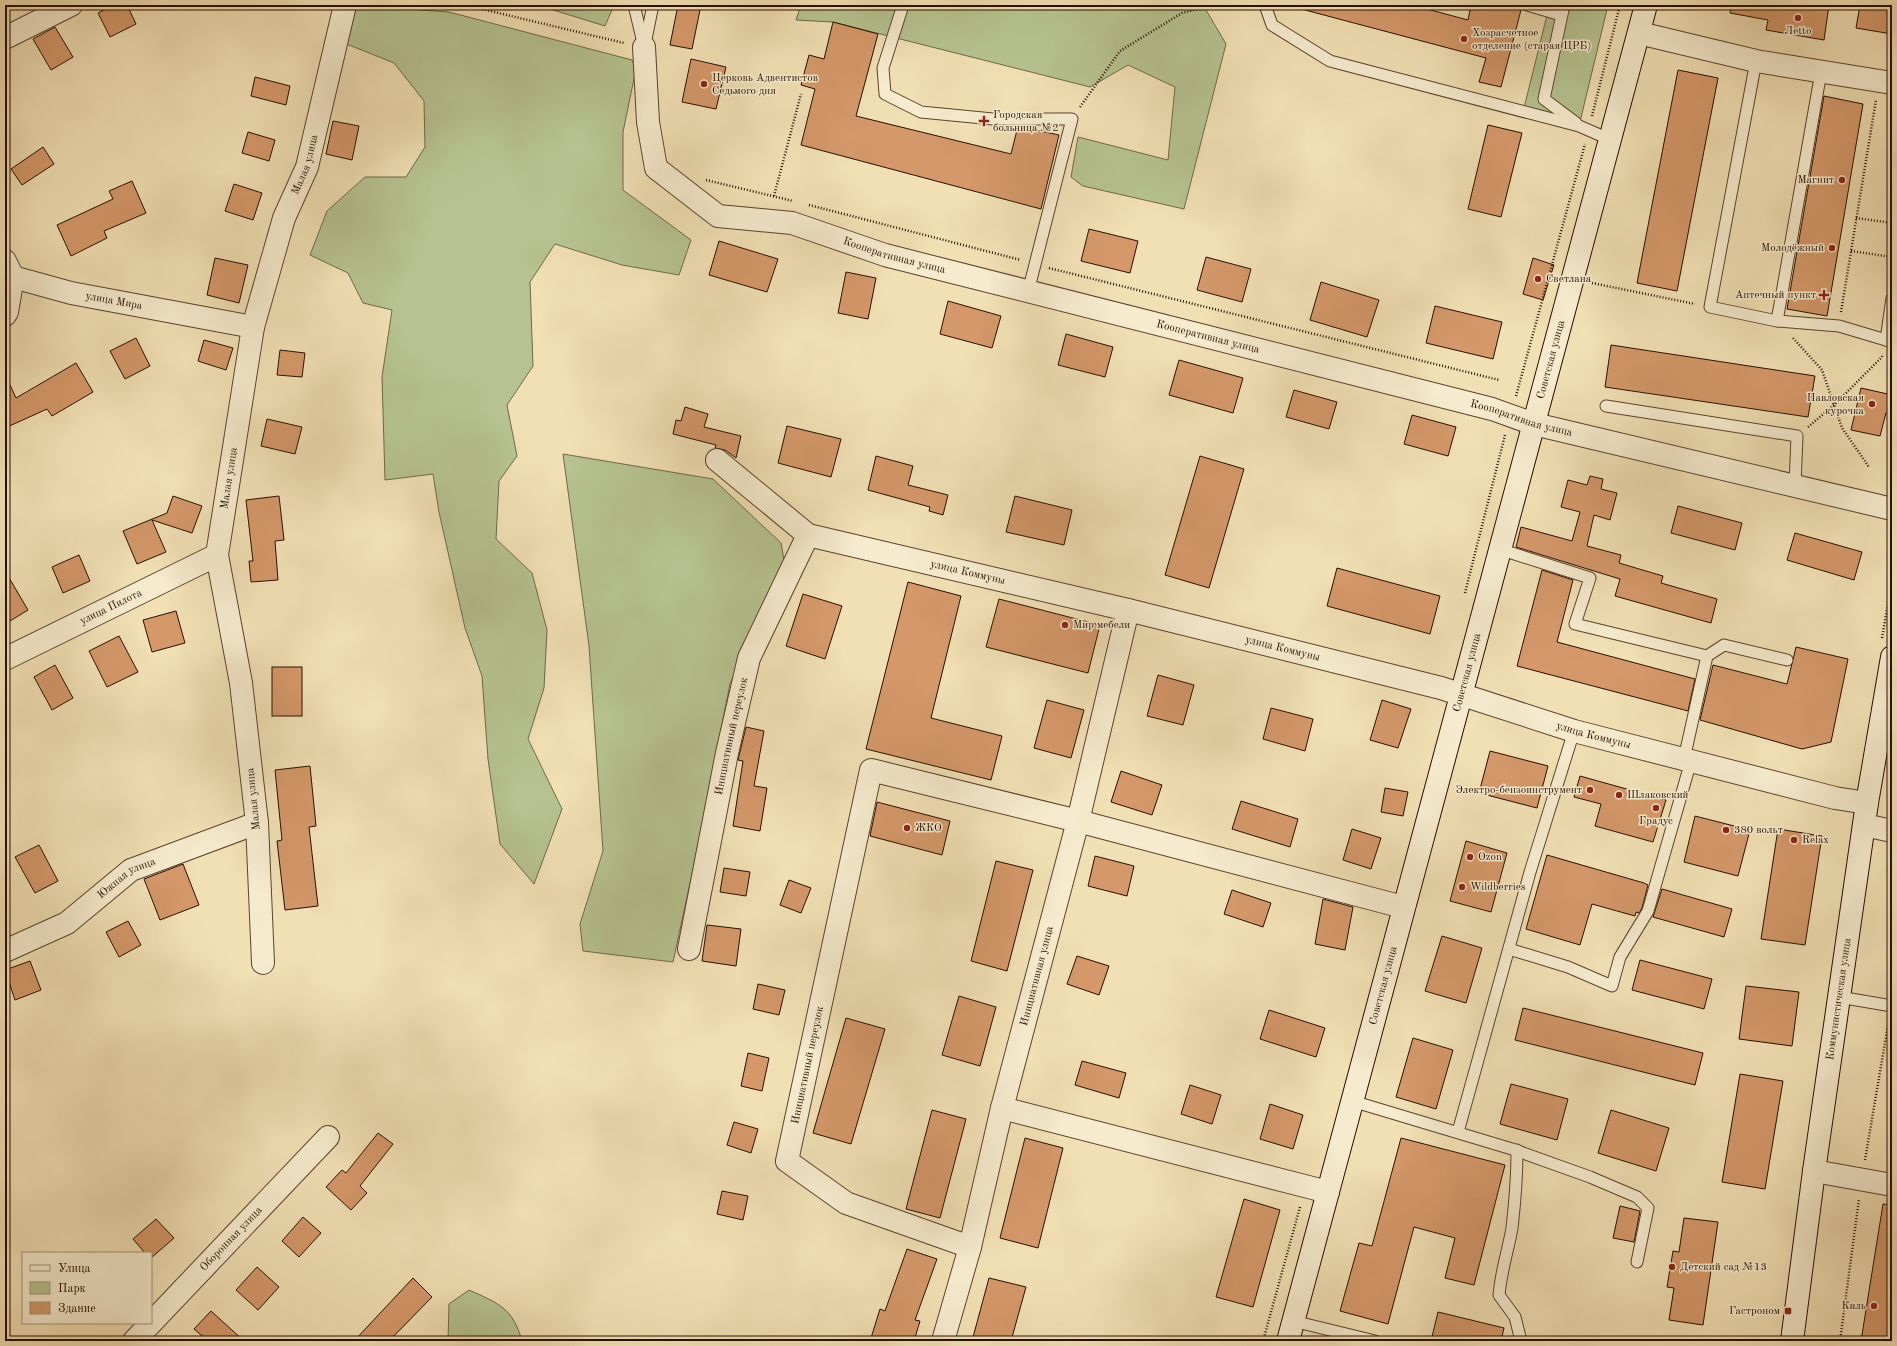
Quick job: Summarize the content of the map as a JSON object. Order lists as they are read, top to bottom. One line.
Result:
{"streets":{"street":["Малая улица","Кооперативная улица","улица Мира","Советская улица","улица Коммуны","улица Пилота","Инициативный переулок","Южная улица","Инициативная улица","Коммунистическая улица","Оборонная улица"]},"crossings":[["Малая улица","улица Мира"],["Малая улица","улица Пилота"],["Малая улица","Южная улица"],["Кооперативная улица","Советская улица"],["Советская улица","улица Коммуны"],["улица Коммуны","Инициативный переулок"],["улица Коммуны","Инициативная улица"],["улица Коммуны","Коммунистическая улица"],["Инициативный переулок","Инициативная улица"]],"places":{"other":["Леtto","Хозрасчетное отделение (старая ЦРБ)","Церковь Адвентистов Седьмого дня","Магнит","Молодёжный","Светлана","Павловская курочка","Мир мебели","Электро-бензоинструмент","Шлаковский","Градус","ЖКО","380 вольт","Relax","Ozon","Wildberries","Детский сад №13","Киль"],"health":["Городская больница №2","Аптечный пункт"],"transit":["Гастроном"]},"legend":["Улица","Парк","Здание"]}
